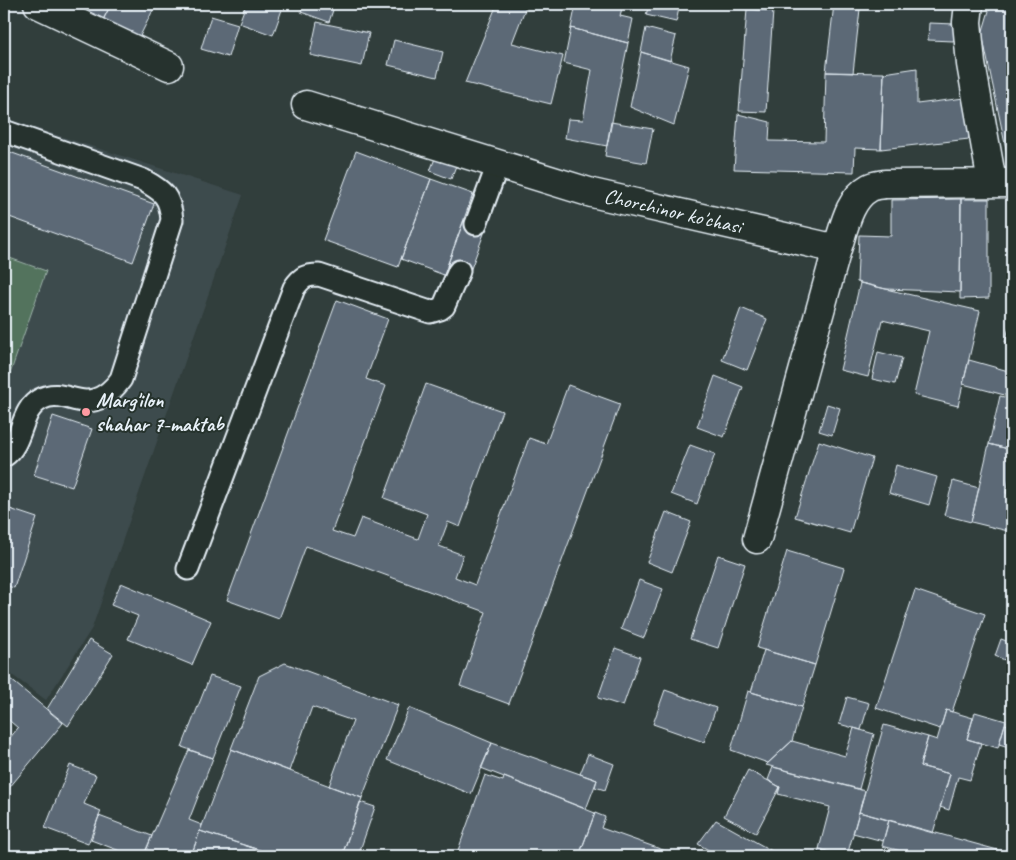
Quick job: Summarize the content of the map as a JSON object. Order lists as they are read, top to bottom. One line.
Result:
{"streets":{"street":["Chorchinor ko'chasi"]},"places":["Marg'ilon shahar 7-maktab"]}
